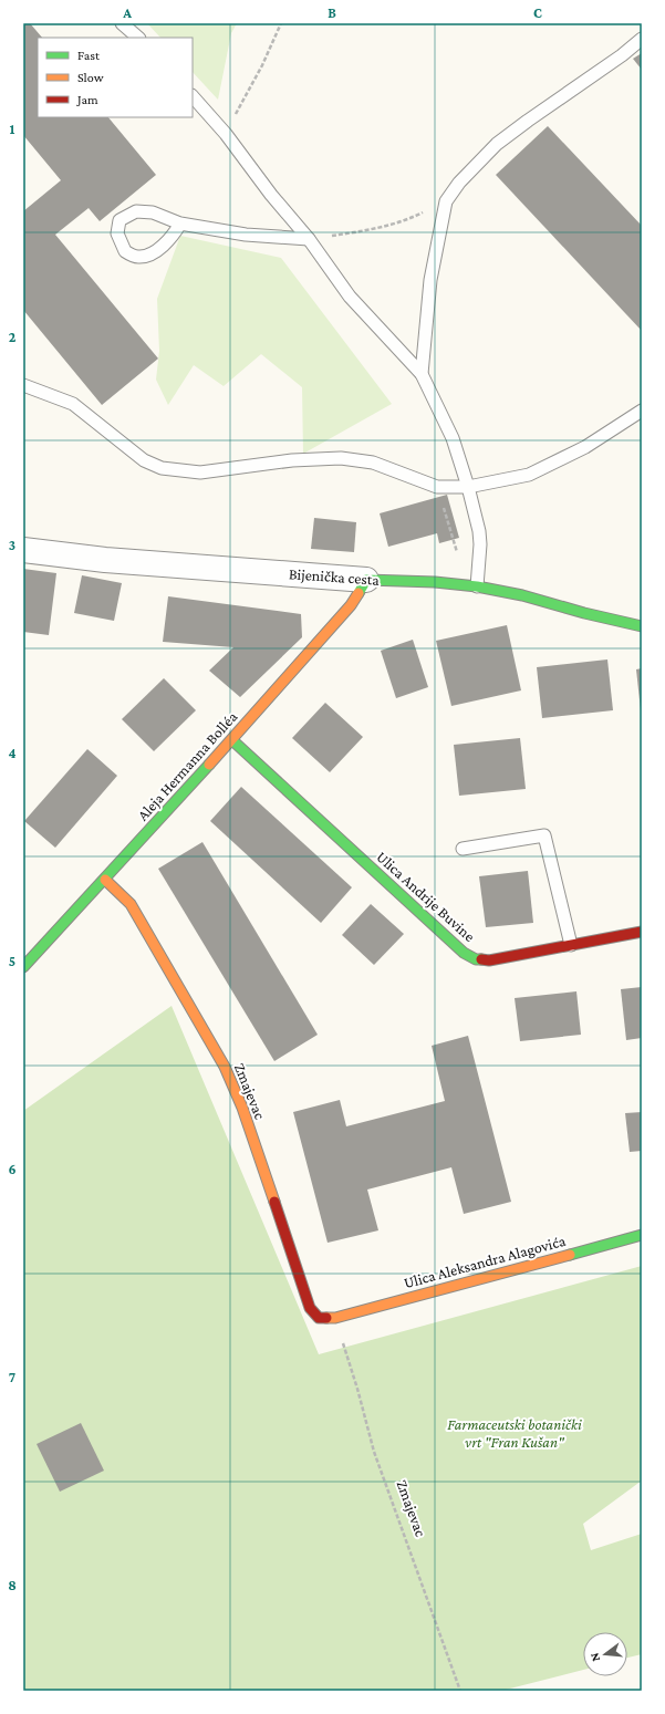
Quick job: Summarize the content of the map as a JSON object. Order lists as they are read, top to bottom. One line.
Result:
{"streets":{"street":["Bijenička cesta","Aleja Hermanna Bolléa","Ulica Andrije Buvine","Zmajevac","Ulica Aleksandra Alagovića"]},"crossings":[["Bijenička cesta","Aleja Hermanna Bolléa"],["Aleja Hermanna Bolléa","Ulica Andrije Buvine"],["Aleja Hermanna Bolléa","Zmajevac"],["Zmajevac","Ulica Aleksandra Alagovića"]],"parks":["Farmaceutski botanički vrt \"Fran Kušan\""],"legend":["Fast","Slow","Jam"],"north":"left","grid":{"columns":["A","B","C"],"rows":["1","2","3","4","5","6","7","8"]}}
